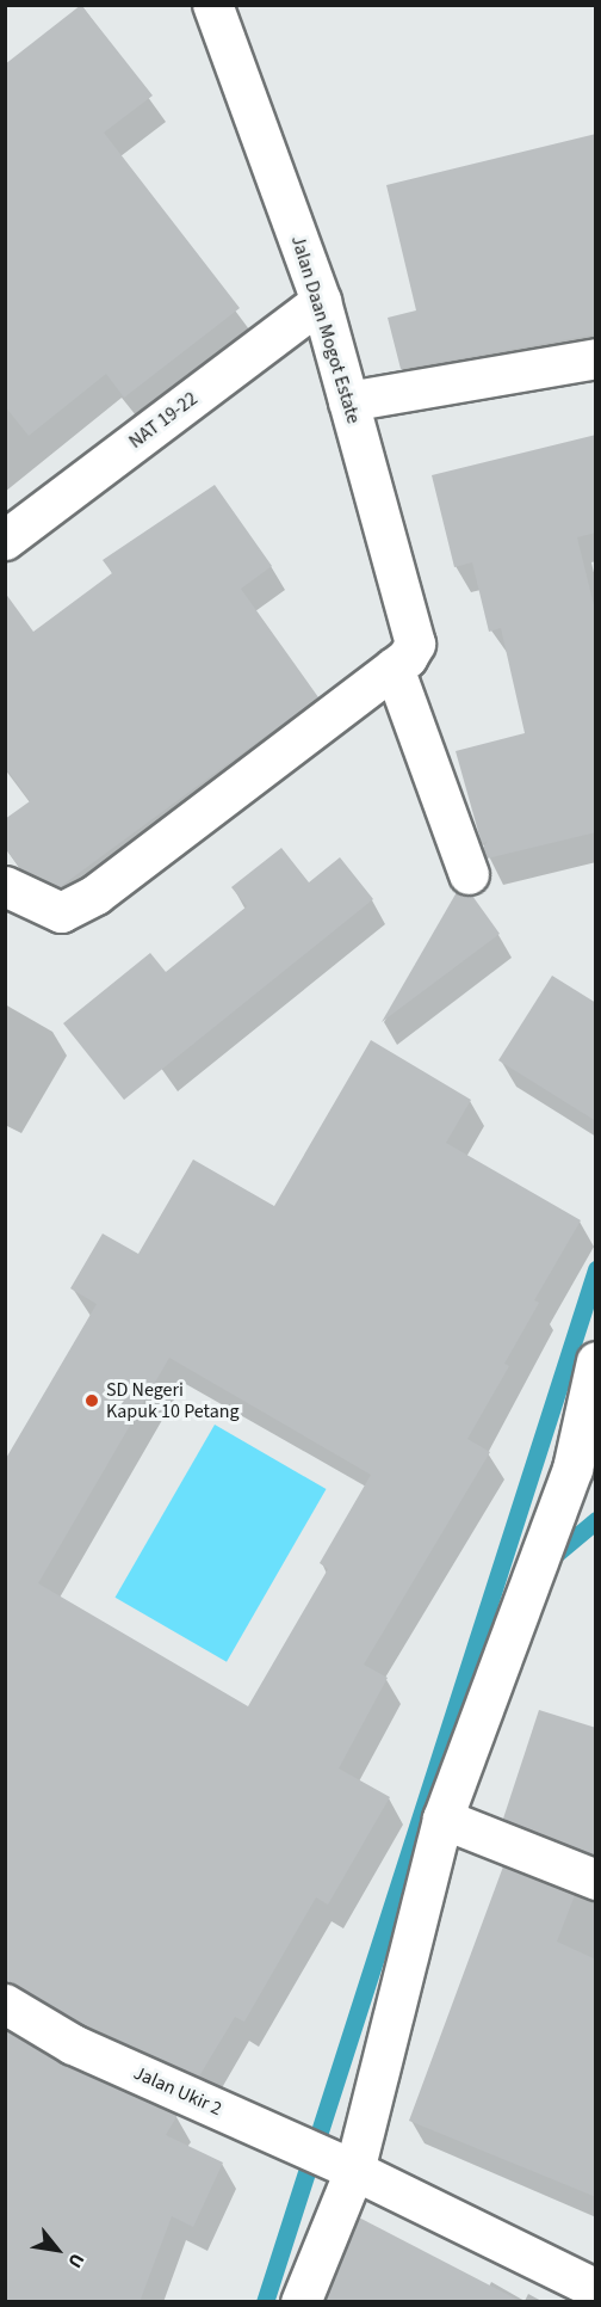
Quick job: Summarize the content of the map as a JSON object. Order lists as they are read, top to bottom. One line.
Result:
{"streets":{"street":["Jalan Daan Mogot Estate","NAT 19-22","Jalan Ukir 2"]},"crossings":[["Jalan Daan Mogot Estate","NAT 19-22"]],"places":["SD Negeri Kapuk 10 Petang"],"north":"bottom right"}
